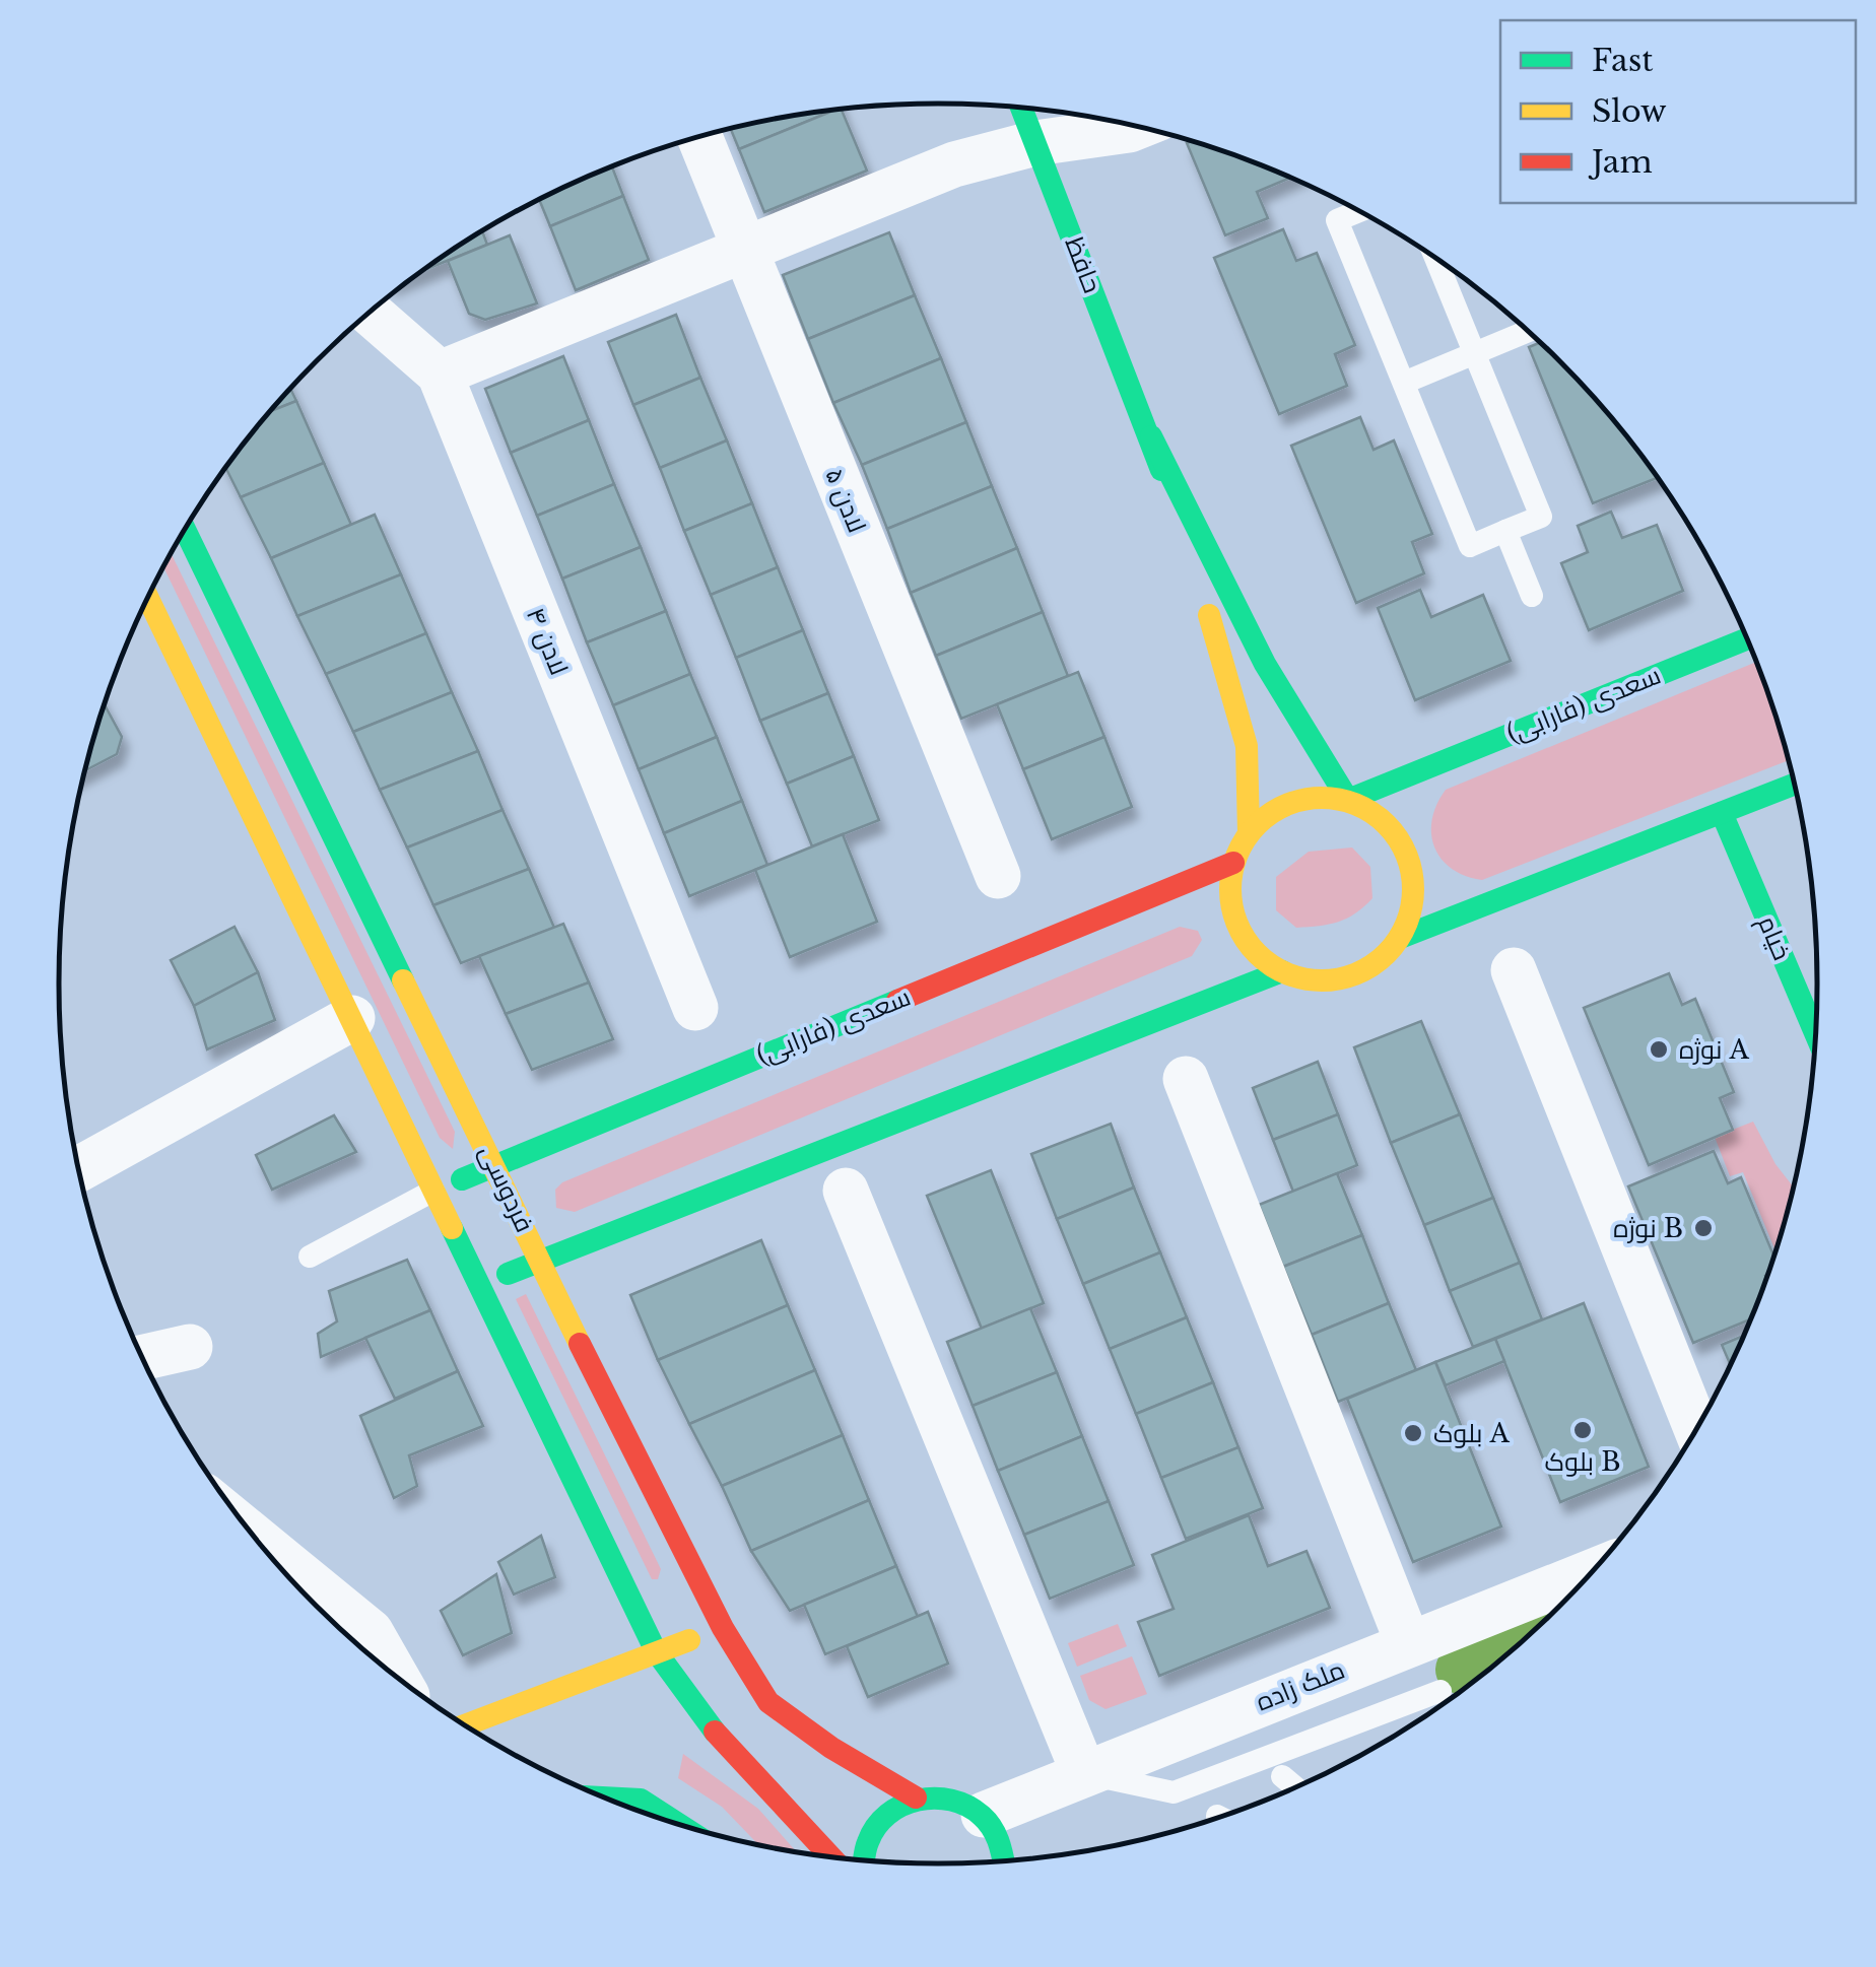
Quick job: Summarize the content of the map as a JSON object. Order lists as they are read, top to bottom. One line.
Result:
{"streets":{"street":["حافظ","لادن ۵","لادن ۴","سعدی (فارابی)","خیام","فردوسی","ملک زاده"]},"crossings":[["سعدی (فارابی)","فردوسی"]],"places":["نوژه A","نوژه B","بلوک B","بلوک A"],"legend":["Fast","Slow","Jam"]}
